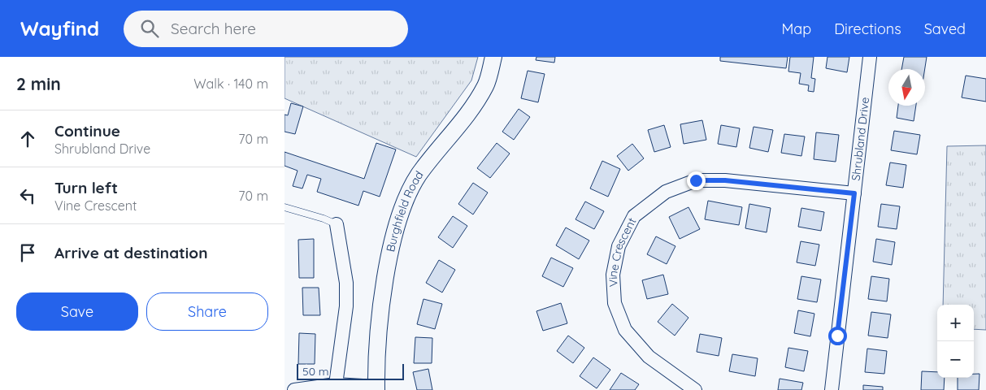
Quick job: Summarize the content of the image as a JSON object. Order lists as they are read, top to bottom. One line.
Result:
{"streets":{"street":["Shrubland Drive","Burghfield Road","Vine Crescent"]},"crossings":[["Shrubland Drive","Vine Crescent"]],"scale_bar":"50 m","north":"bottom","page":{"header":"Wayfind","search":"Search here","nav":["Map","Directions","Saved"],"heading":["2 min","Walk · 140 m"],"list":[["Continue","Shrubland Drive","70 m"],["Turn left","Vine Crescent","70 m"],"Arrive at destination"],"buttons":["Save","Share"],"map_buttons":["+","−"],"scale":"50 m"}}
